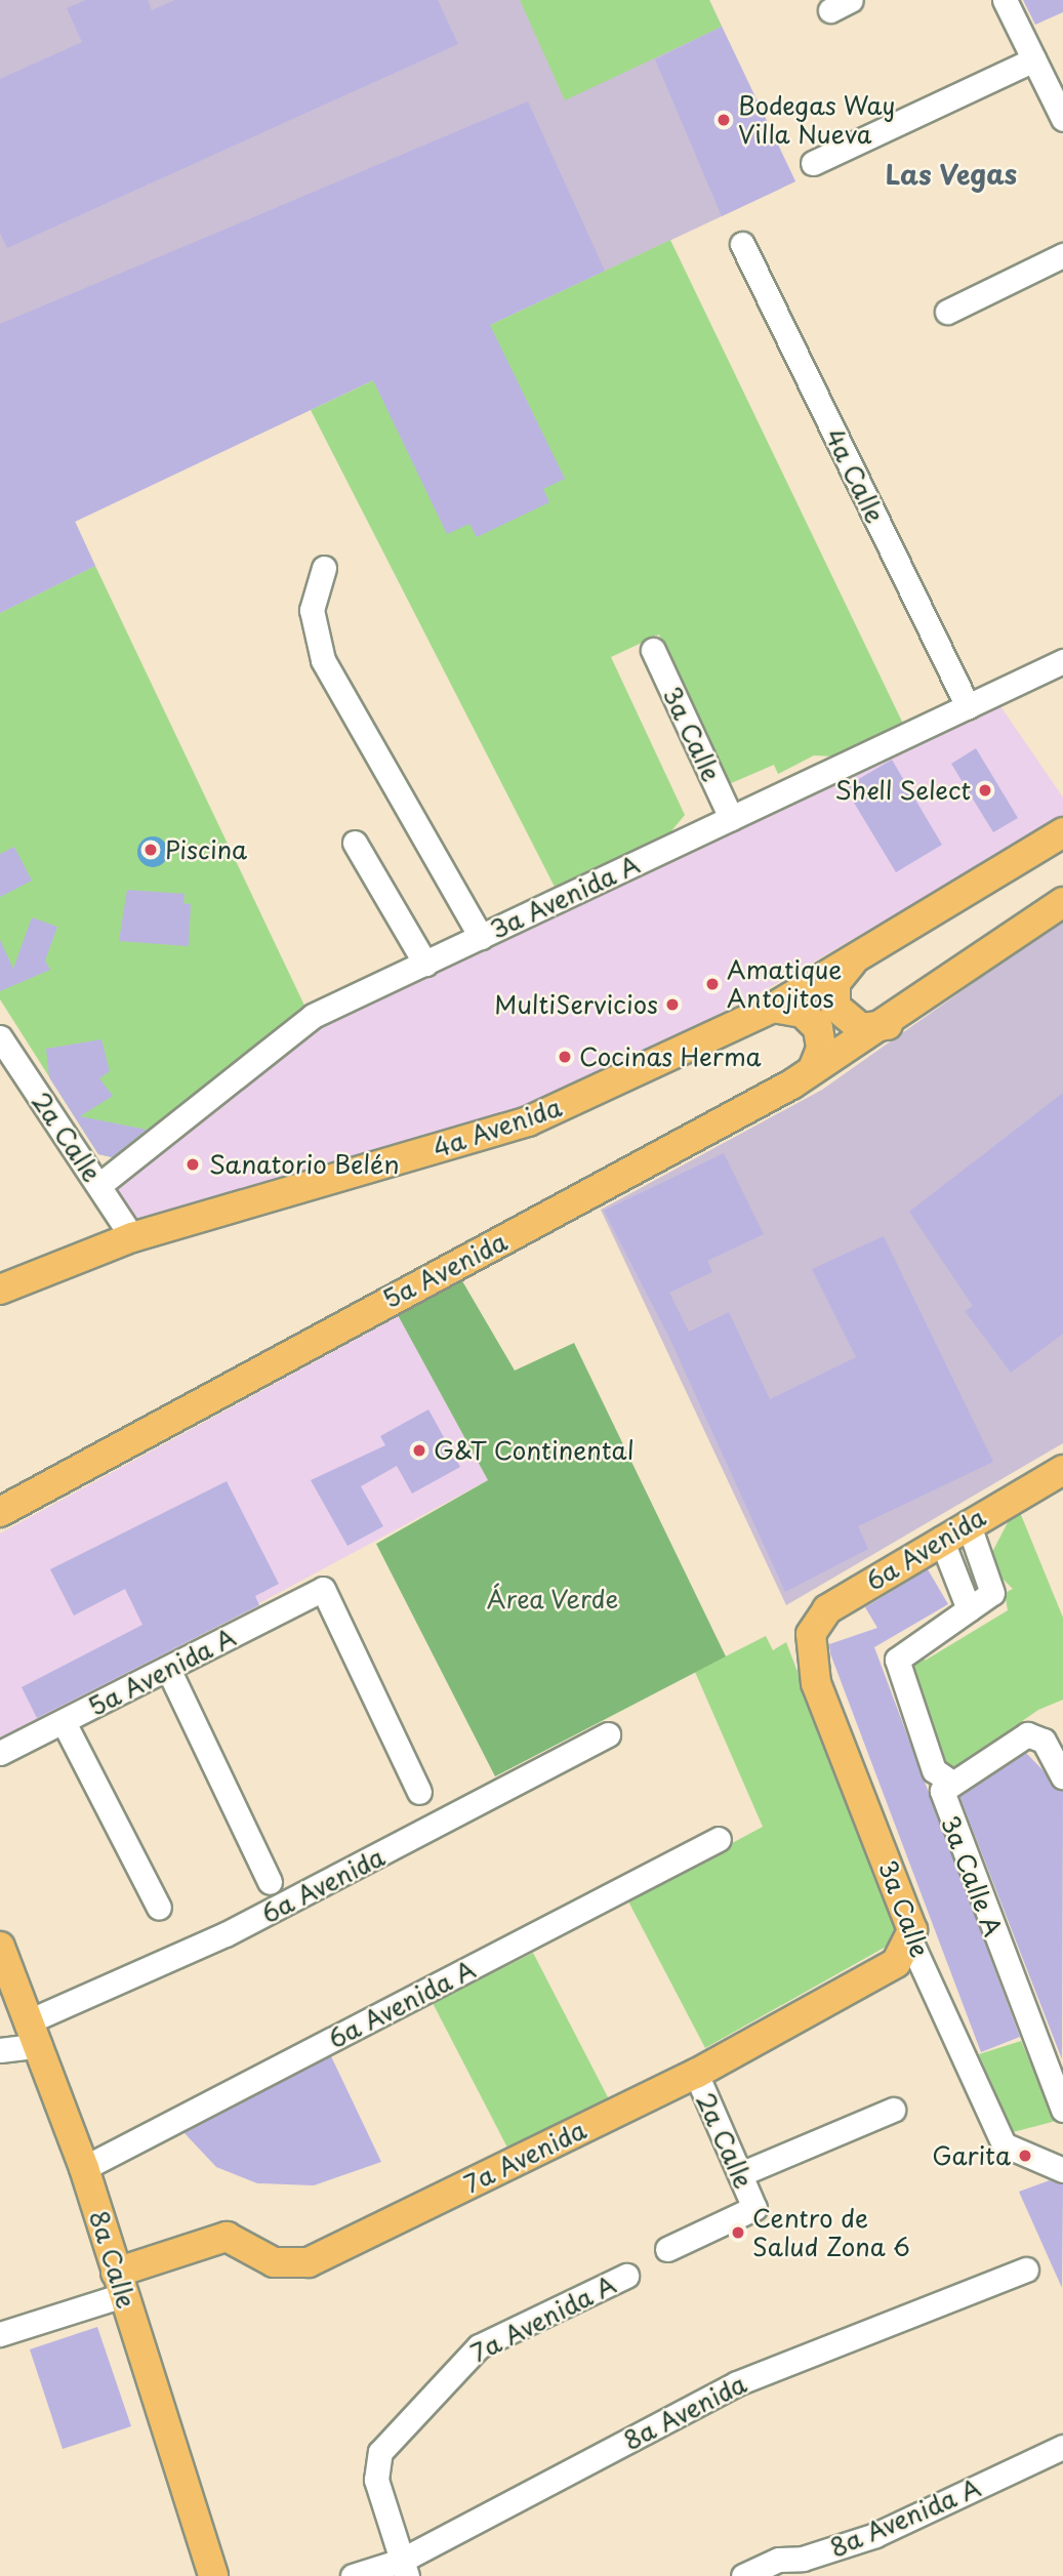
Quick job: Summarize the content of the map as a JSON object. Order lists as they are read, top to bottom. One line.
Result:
{"streets":{"main road":["3a Calle","4a Avenida","5a Avenida","6a Avenida","7a Avenida","8a Calle"],"street":["4a Calle","3a Avenida A","2a Calle","5a Avenida A","3a Calle A","6a Avenida A","7a Avenida A","8a Avenida","8a Avenida A"]},"crossings":[["4a Calle","3a Avenida A"],["3a Calle","3a Avenida A"],["3a Calle","6a Avenida"],["3a Calle","7a Avenida"],["3a Avenida A","2a Calle"],["4a Avenida","2a Calle"],["2a Calle","7a Avenida"],["6a Avenida","8a Calle"],["6a Avenida A","8a Calle"],["7a Avenida","8a Calle"],["7a Avenida A","8a Avenida"]],"districts":["Las Vegas"],"parks":["Área Verde"],"places":["Bodegas Way Villa Nueva","Shell Select","Piscina","Amatique Antojitos","MultiServicios","Cocinas Herma","Sanatorio Belén","G&T Continental","Garita","Centro de Salud Zona 6"]}
